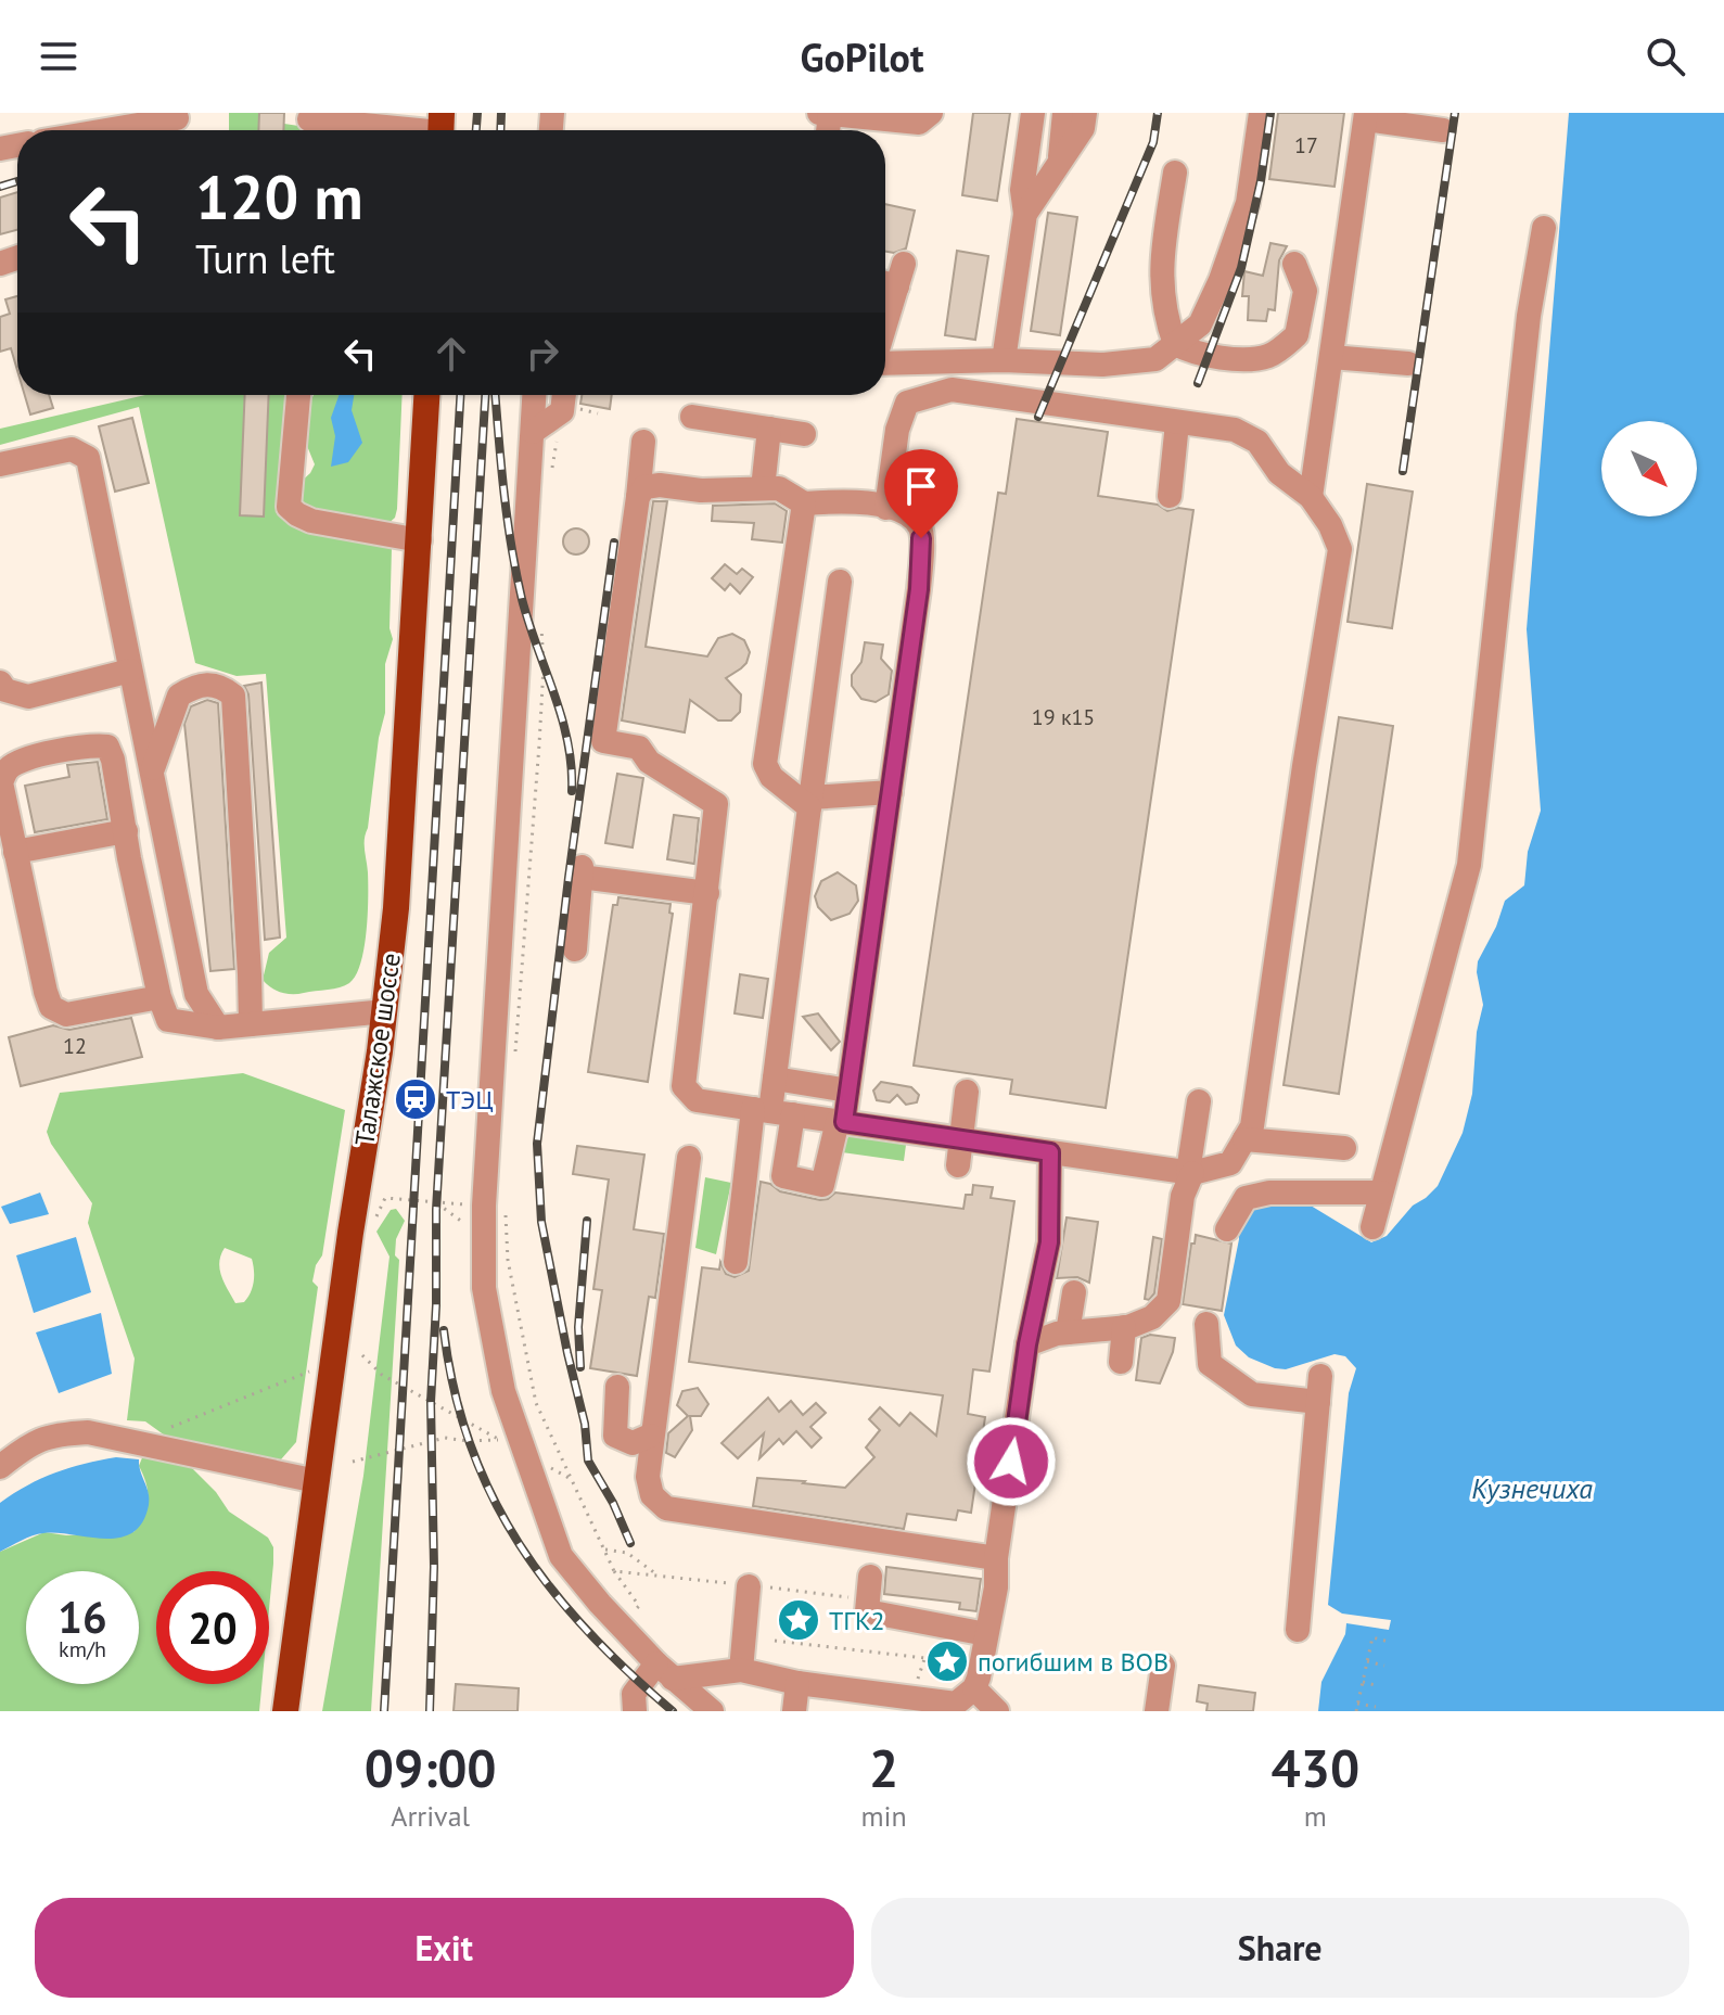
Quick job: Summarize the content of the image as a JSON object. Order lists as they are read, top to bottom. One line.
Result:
{"streets":{"main road":["Талажское шоссе"]},"water":["Кузнечиха"],"places":{"station":["ТЭЦ"],"place":["ТГК2","погибшим в ВОВ"]},"house_numbers":["17","19 к15","12"],"north":"bottom right","page":{"header":"GoPilot","turn":["120 m","Turn left"],"speed":"16 km/h","limit":"20","eta":["09:00","Arrival","2","min","430","m"],"buttons":["Exit","Share"]}}
